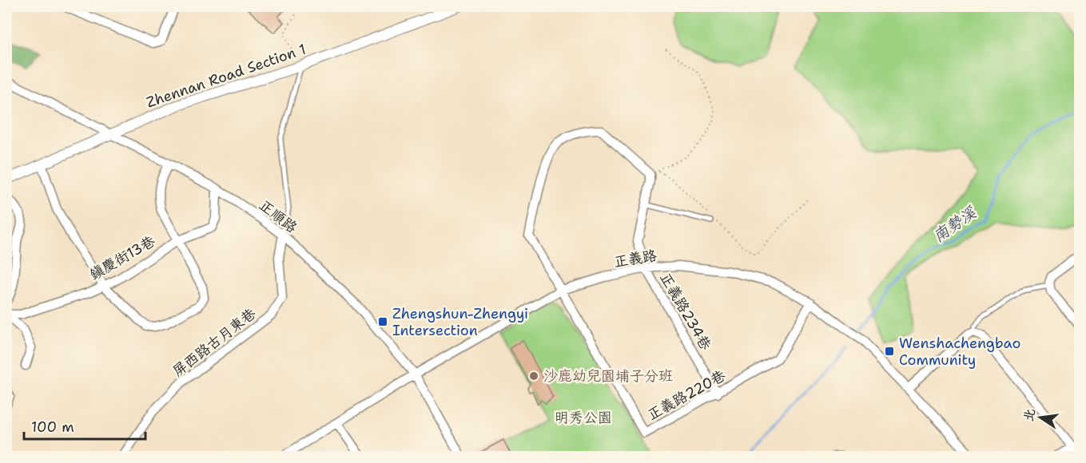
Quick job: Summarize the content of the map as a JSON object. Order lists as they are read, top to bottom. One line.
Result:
{"streets":{"street":["Zhennan Road Section 1","正順路","鎮慶街13巷","正義路","正義路234巷","屏西路古月東巷","正義路220巷"]},"crossings":[["Zhennan Road Section 1","正順路"],["正順路","鎮慶街13巷"],["正順路","正義路"],["正順路","屏西路古月東巷"],["正義路","正義路234巷"],["正義路","正義路220巷"],["正義路234巷","正義路220巷"]],"water":["南勢溪"],"parks":["明秀公園"],"places":{"transit":["Zhengshun-Zhengyi Intersection","Wenshachengbao Community"],"other":["沙鹿幼兒園埔子分班"]},"scale_bar":"100 m","north":"left"}
